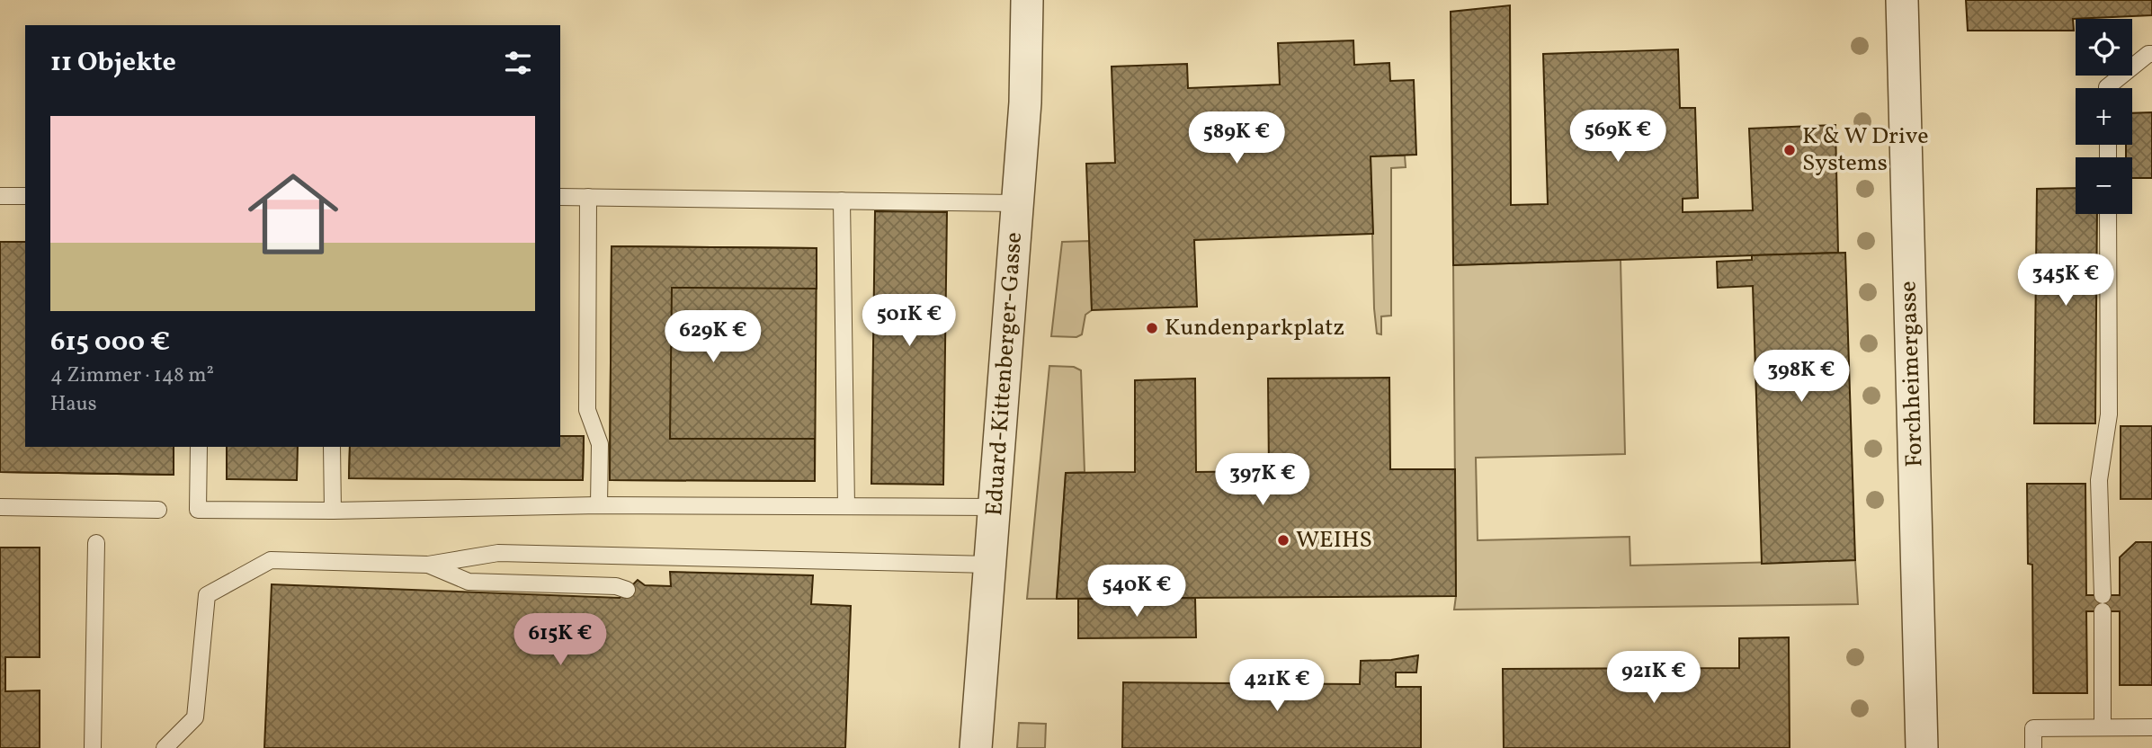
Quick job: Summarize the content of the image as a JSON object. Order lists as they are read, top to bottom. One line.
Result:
{"streets":{"street":["Eduard-Kittenberger-Gasse","Forchheimergasse"]},"places":["K & W Drive Systems","Kundenparkplatz","WEIHS"],"page":{"map_buttons":["+","−"],"heading":"11 Objekte","list":[{"name":"615 000 €","note":"4 Zimmer · 148 m² · Haus"}],"price":["569K €","589K €","345K €","501K €","629K €","398K €","397K €","540K €","615K €","921K €","421K €"]}}
